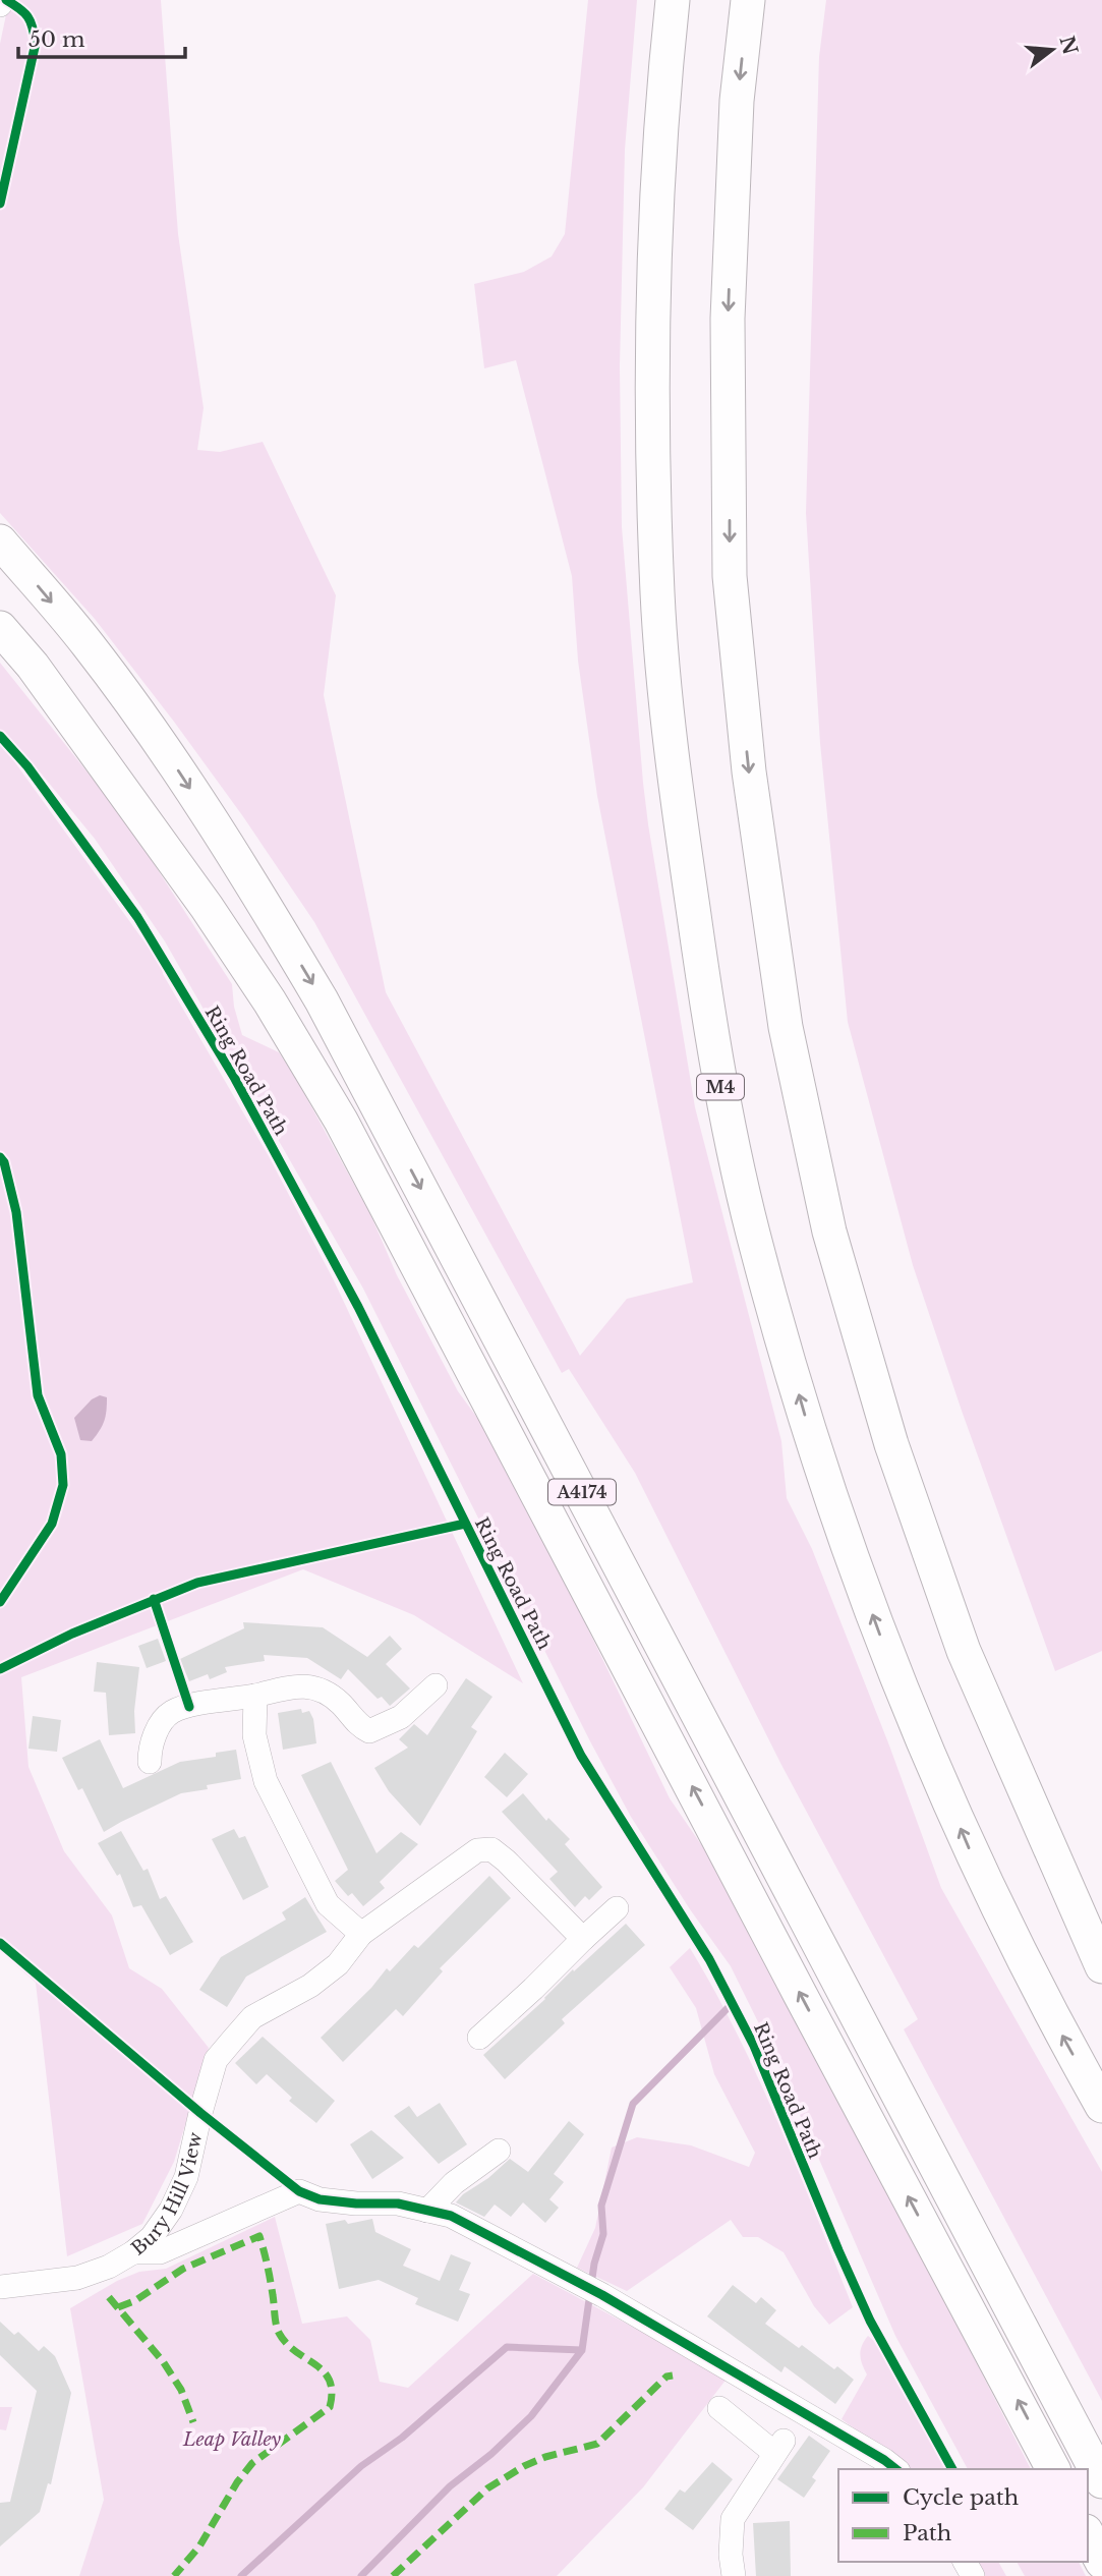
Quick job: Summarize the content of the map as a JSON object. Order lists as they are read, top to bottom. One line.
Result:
{"streets":{"highway":["M4","A4174"],"street":["Bury Hill View"],"cycle path":["Ring Road Path"]},"parks":["Leap Valley"],"legend":["Cycle path","Path"],"scale_bar":"50 m","north":"right"}
